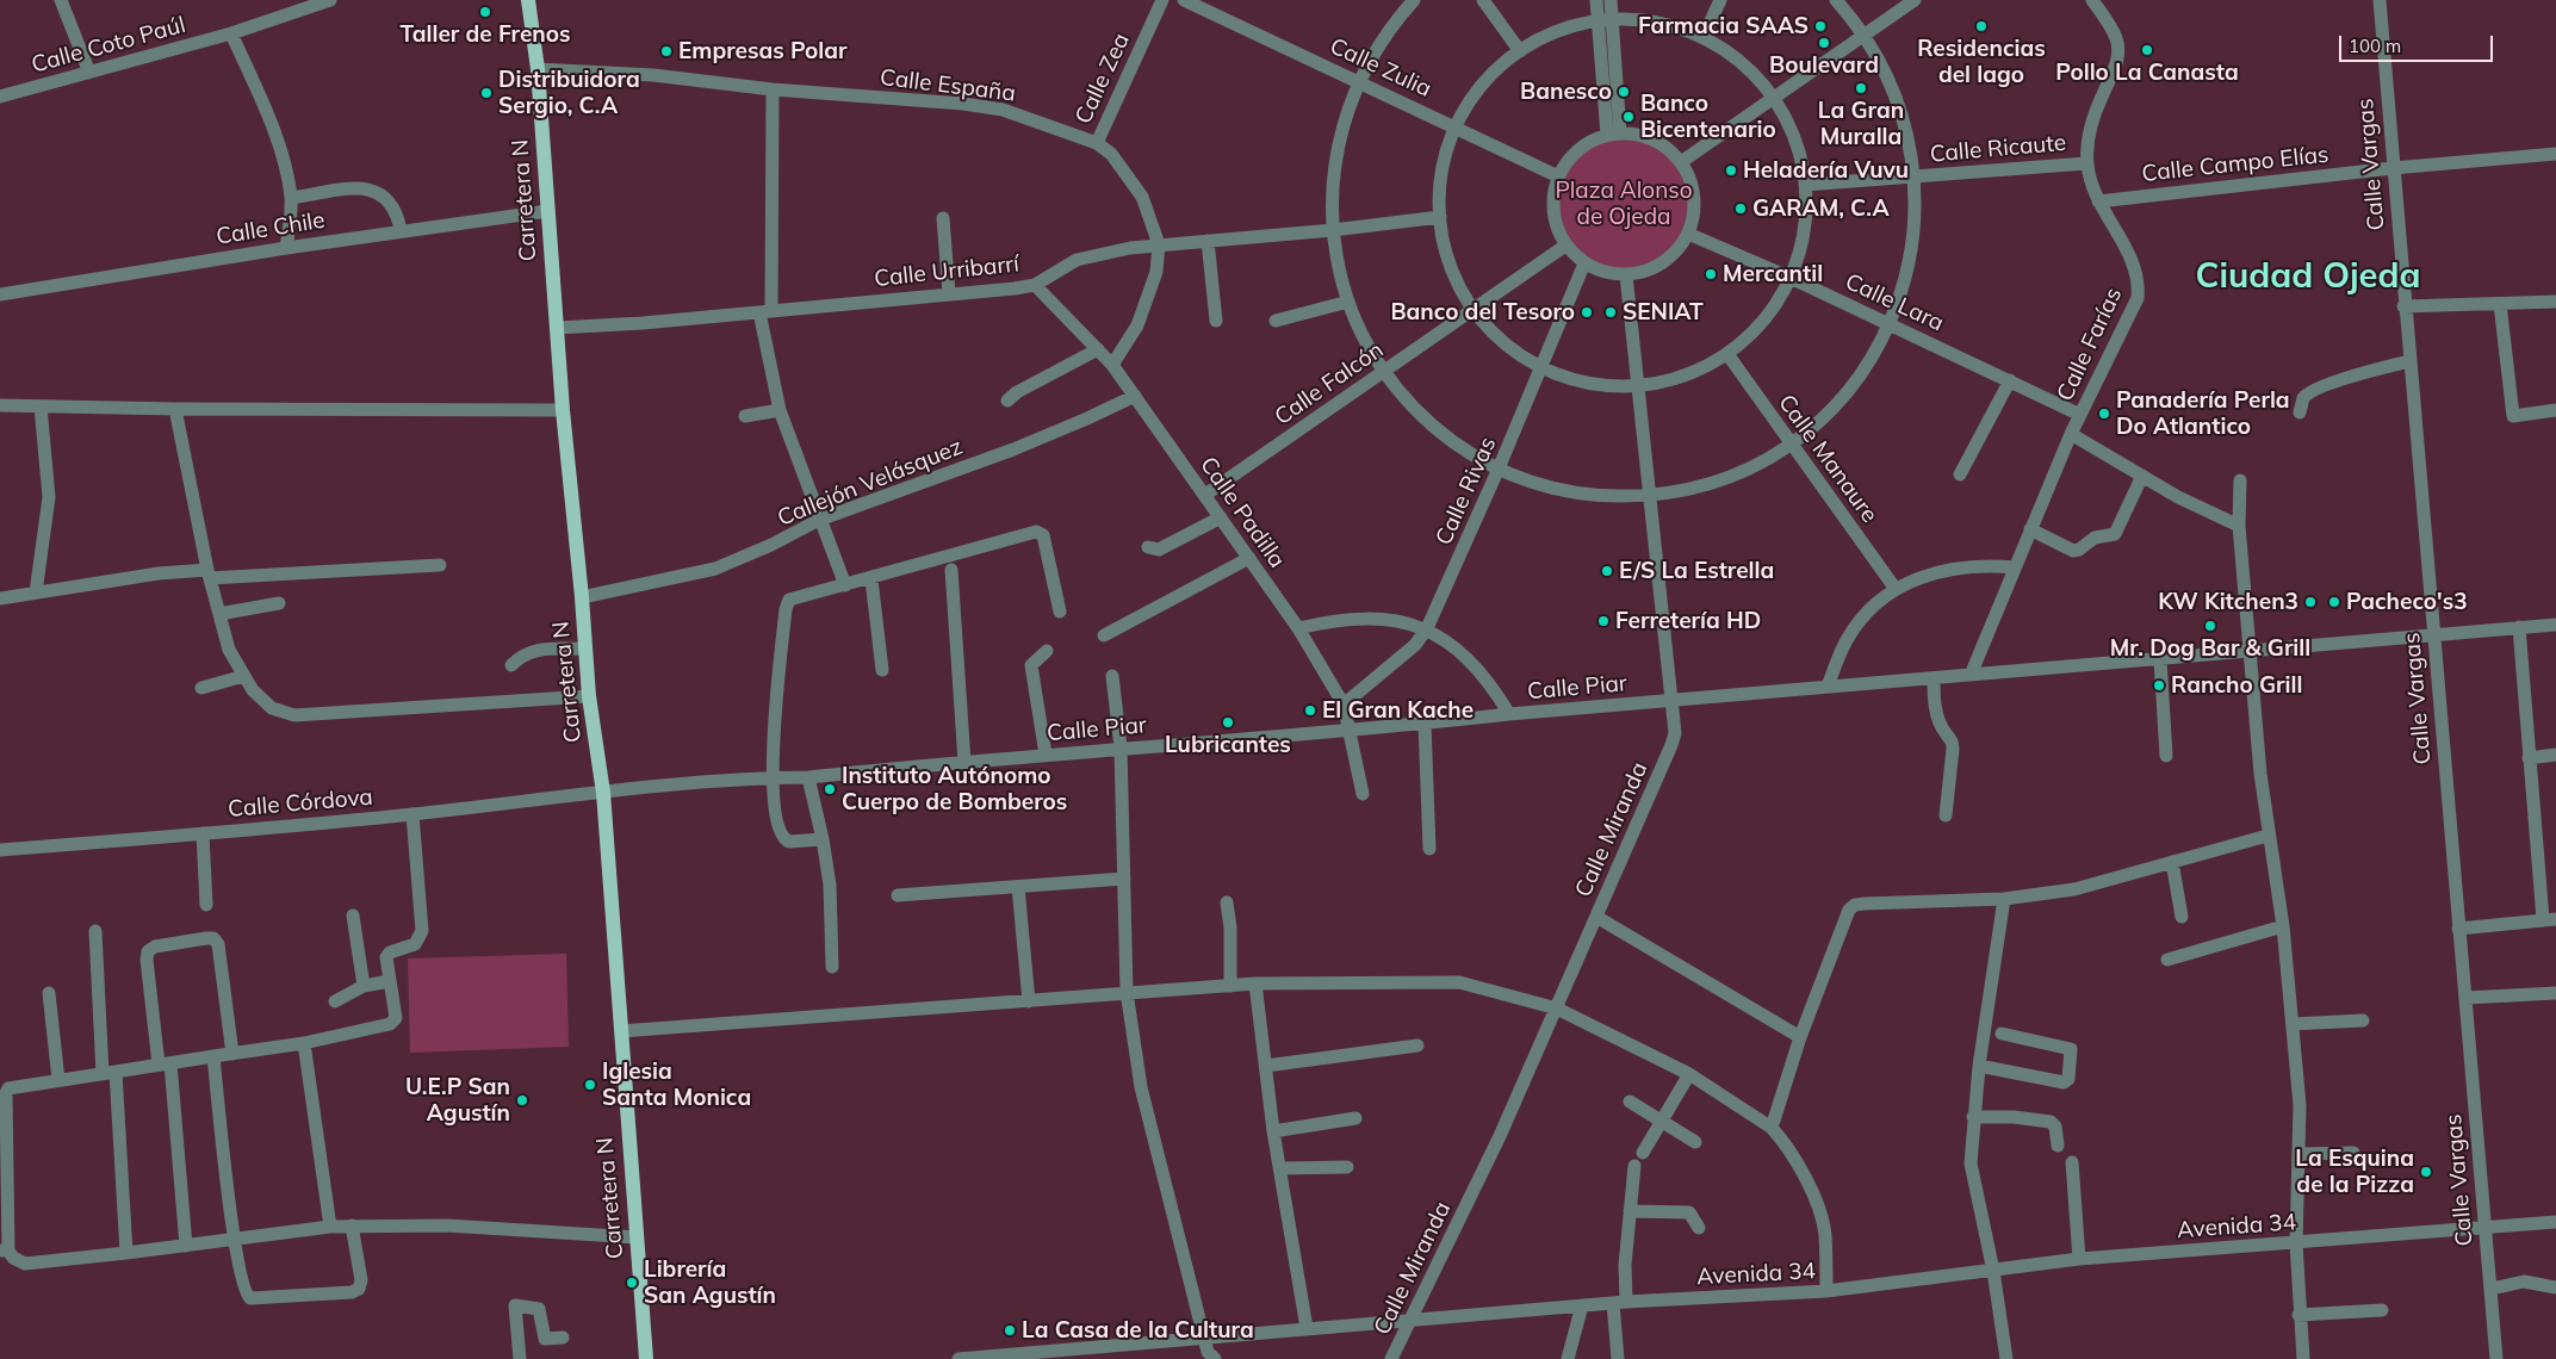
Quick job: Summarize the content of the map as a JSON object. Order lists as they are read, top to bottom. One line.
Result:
{"streets":{"main road":["Carretera N"],"street":["Calle Coto Paúl","Calle Zulia","Calle Zea","Calle España","Calle Ricaute","Calle Campo Elías","Calle Vargas","Calle Chile","Calle Urribarrí","Calle Lara","Calle Farías","Calle Falcón","Calle Manaure","Callejón Velásquez","Calle Rivas","Calle Padilla","Calle Piar","Calle Córdova","Calle Miranda","Avenida 34"]},"crossings":[["Calle Zulia","Calle Lara"],["Calle Zulia","Calle Falcón"],["Calle Zulia","Calle Rivas"],["Calle Zulia","Calle Miranda"],["Calle Zea","Calle España"],["Calle España","Carretera N"],["Calle España","Calle Urribarrí"],["Calle España","Calle Padilla"],["Calle Ricaute","Calle Farías"],["Calle Campo Elías","Calle Vargas"],["Calle Campo Elías","Calle Farías"],["Calle Vargas","Calle Piar"],["Calle Vargas","Avenida 34"],["Carretera N","Calle Chile"],["Carretera N","Calle Urribarrí"],["Carretera N","Callejón Velásquez"],["Carretera N","Calle Piar"],["Carretera N","Calle Córdova"],["Calle Urribarrí","Calle Padilla"],["Calle Lara","Calle Farías"],["Calle Lara","Calle Falcón"],["Calle Lara","Calle Rivas"],["Calle Lara","Calle Miranda"],["Calle Farías","Calle Piar"],["Calle Falcón","Calle Rivas"],["Calle Falcón","Calle Padilla"],["Calle Falcón","Calle Miranda"],["Callejón Velásquez","Calle Padilla"],["Calle Rivas","Calle Padilla"],["Calle Rivas","Calle Miranda"],["Calle Padilla","Calle Piar"],["Calle Piar","Calle Córdova"],["Calle Piar","Calle Miranda"],["Calle Miranda","Avenida 34"]],"districts":["Ciudad Ojeda"],"parks":["Plaza Alonso de Ojeda"],"places":["Taller de Frenos","Farmacia SAAS","Residencias del lago","Boulevard","Pollo La Canasta","Empresas Polar","La Gran Muralla","Banesco","Distribuidora Sergio, C.A","Banco Bicentenario","Heladería Vuvu","GARAM, C.A","Mercantil","Banco del Tesoro","SENIAT","Panadería Perla Do Atlantico","E/S La Estrella","KW Kitchen3","Pacheco's3","Ferretería HD","Mr. Dog Bar & Grill","Rancho Grill","El Gran Kache","Lubricantes","Instituto Autónomo Cuerpo de Bomberos","Iglesia Santa Monica","U.E.P San Agustín","La Esquina de la Pizza","Librería San Agustín","La Casa de la Cultura"],"scale_bar":"100 m"}
